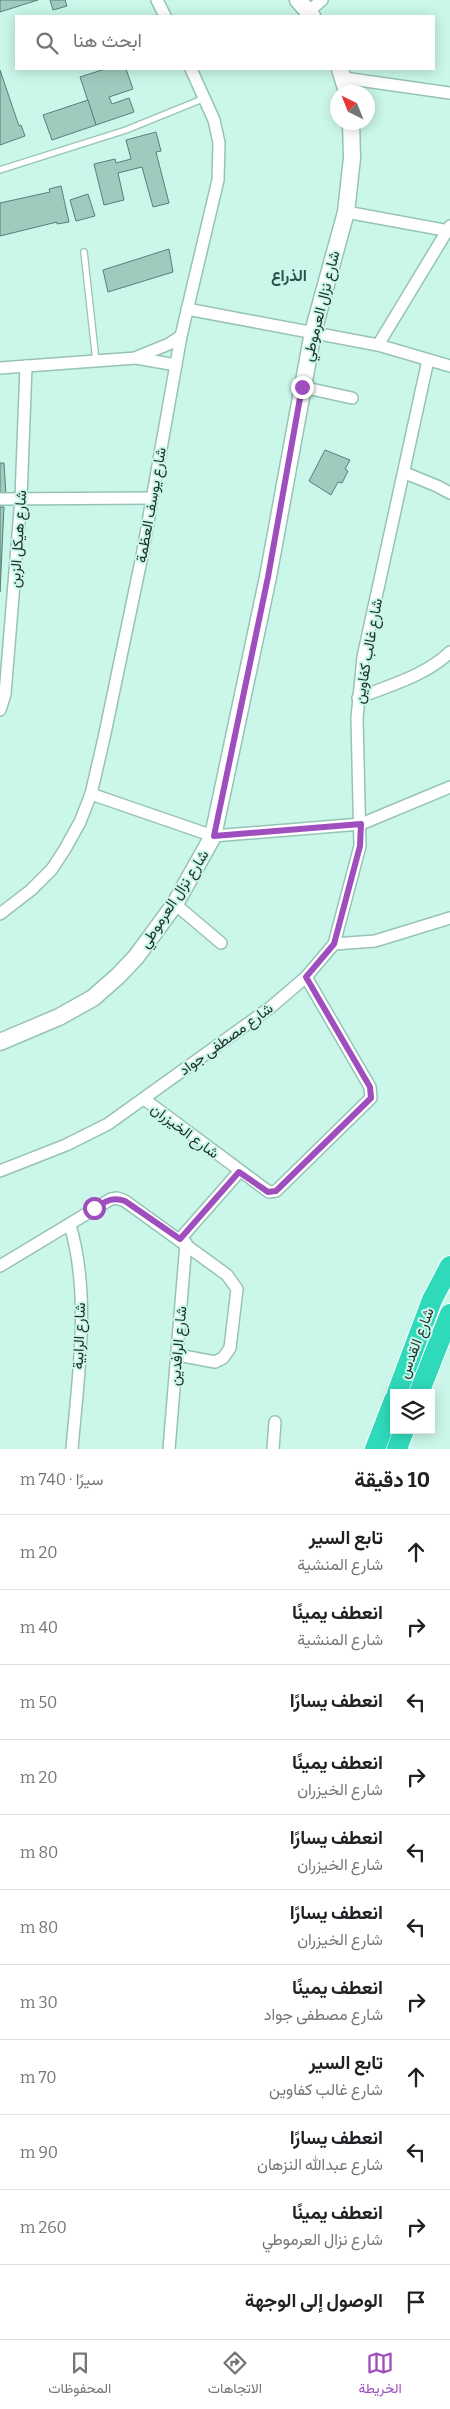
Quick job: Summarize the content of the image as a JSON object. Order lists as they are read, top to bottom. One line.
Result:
{"streets":{"highway":["شارع القدس"],"street":["شارع نزال العرموطي","شارع يوسف العظمة","شارع هيكل الزبن","شارع غالب كفاوين","شارع مصطفى جواد","شارع الخيزران","شارع الرابية","شارع الرافدين"]},"crossings":[["شارع غالب كفاوين","شارع مصطفى جواد"],["شارع مصطفى جواد","شارع الخيزران"]],"districts":["الذراع"],"north":"top left","page":{"search":"ابحث هنا","heading":["10 دقيقة","سيرًا · 740 m"],"list":[["تابع السير","شارع المنشية","20 m"],["انعطف يمينًا","شارع المنشية","40 m"],["انعطف يسارًا","50 m"],["انعطف يمينًا","شارع الخيزران","20 m"],["انعطف يسارًا","شارع الخيزران","80 m"],["انعطف يسارًا","شارع الخيزران","80 m"],["انعطف يمينًا","شارع مصطفى جواد","30 m"],["تابع السير","شارع غالب كفاوين","70 m"],["انعطف يسارًا","شارع عبدالله النزهان","90 m"],["انعطف يمينًا","شارع نزال العرموطي","260 m"],"الوصول إلى الوجهة"],"nav":["الخريطة","الاتجاهات","المحفوظات"]}}
